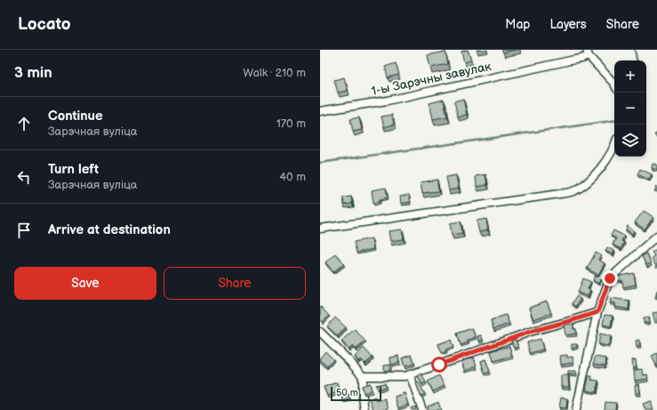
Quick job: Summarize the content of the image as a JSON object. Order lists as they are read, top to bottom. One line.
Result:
{"streets":{"street":["1-ы Зарэчны завулак"]},"scale_bar":"50 m","page":{"header":"Locato","nav":["Map","Layers","Share"],"heading":["3 min","Walk · 210 m"],"map_buttons":["+","−"],"list":[["Continue","Зарэчная вуліца","170 m"],["Turn left","Зарэчная вуліца","40 m"],"Arrive at destination"],"buttons":["Save","Share"],"scale":"50 m"}}
